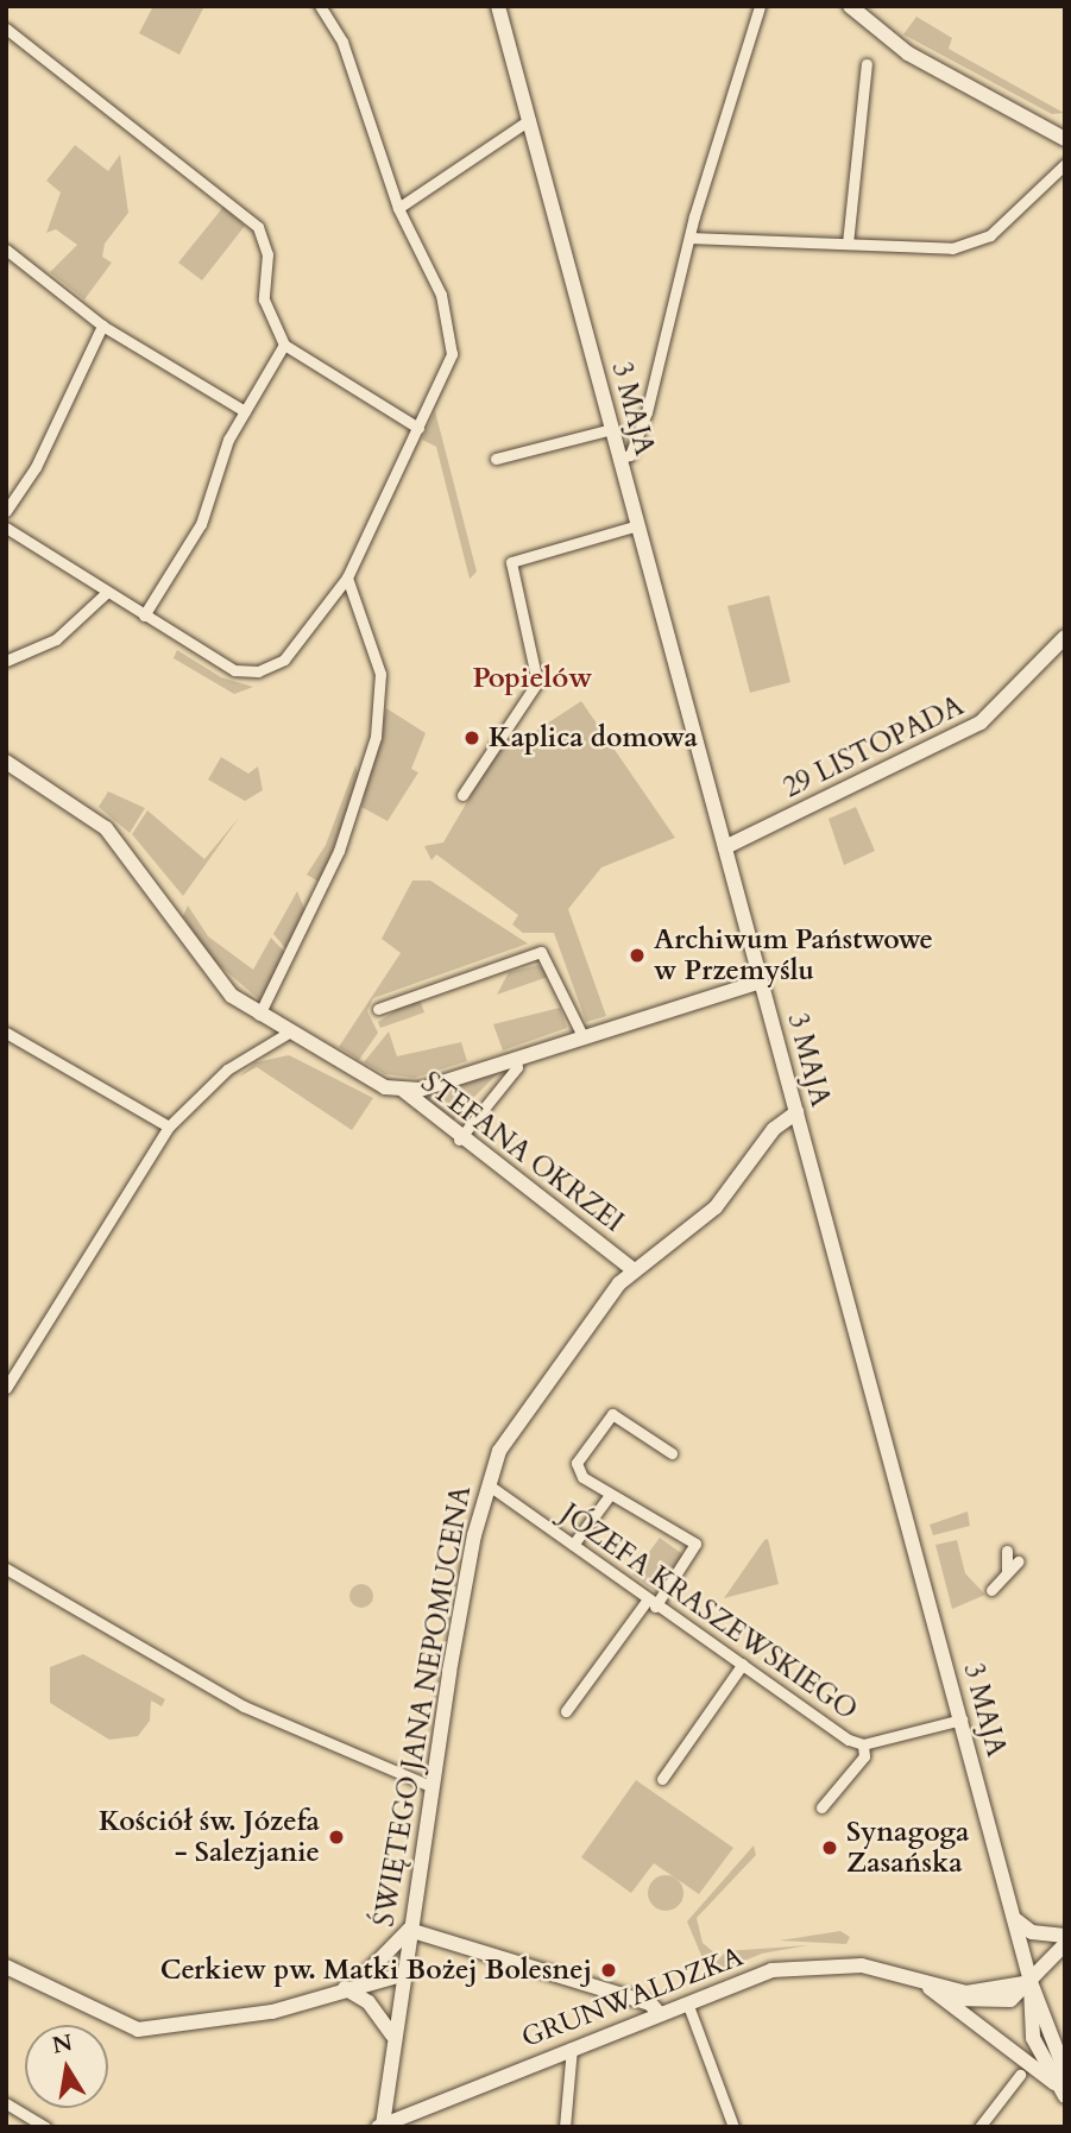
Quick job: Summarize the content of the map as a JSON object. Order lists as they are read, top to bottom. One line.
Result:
{"streets":{"street":["3 MAJA","29 LISTOPADA","STEFANA OKRZEI","JÓZEFA KRASZEWSKIEGO","ŚWIĘTEGO JANA NEPOMUCENA","GRUNWALDZKA"]},"crossings":[["3 MAJA","29 LISTOPADA"],["3 MAJA","JÓZEFA KRASZEWSKIEGO"],["3 MAJA","ŚWIĘTEGO JANA NEPOMUCENA"],["3 MAJA","GRUNWALDZKA"],["STEFANA OKRZEI","ŚWIĘTEGO JANA NEPOMUCENA"],["JÓZEFA KRASZEWSKIEGO","ŚWIĘTEGO JANA NEPOMUCENA"],["ŚWIĘTEGO JANA NEPOMUCENA","GRUNWALDZKA"]],"districts":["Popielów"],"places":["Kaplica domowa","Archiwum Państwowe w Przemyślu","Kościół św. Józefa - Salezjanie","Synagoga Zasańska","Cerkiew pw. Matki Bożej Bolesnej"],"north":"top"}
